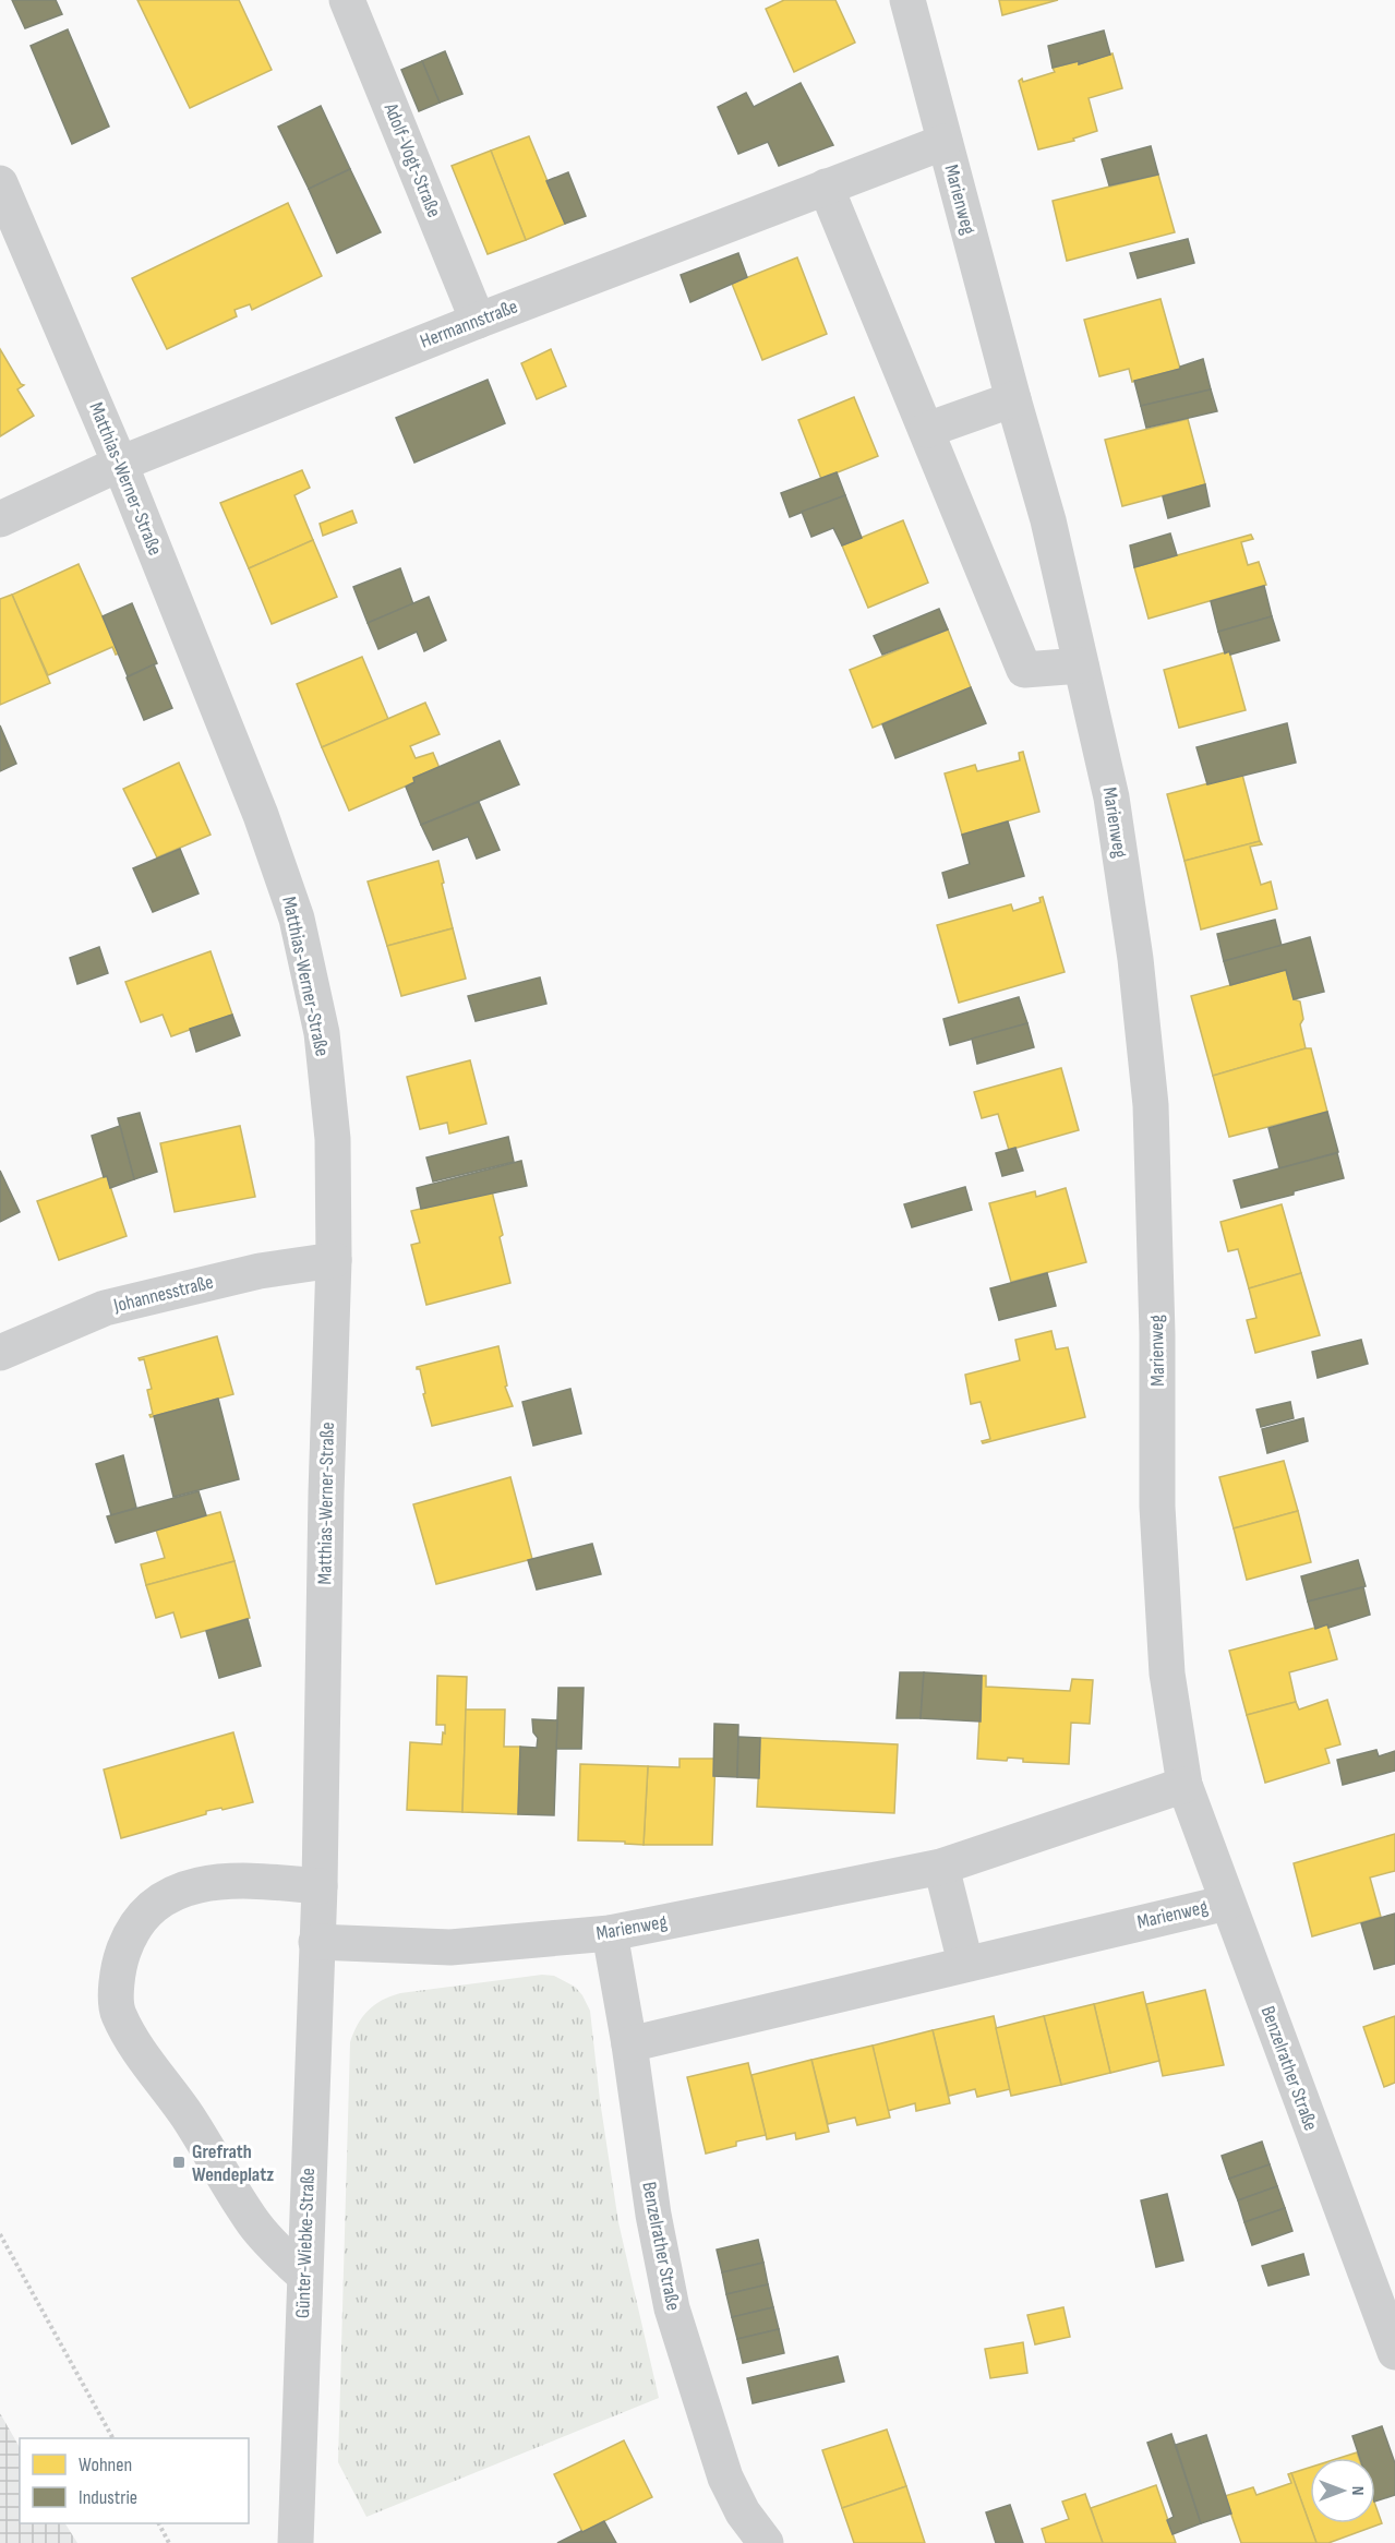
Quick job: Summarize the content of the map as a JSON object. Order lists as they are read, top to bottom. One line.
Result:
{"streets":{"street":["Adolf-Vogt-Straße","Marienweg","Hermannstraße","Matthias-Werner-Straße","Johannesstraße","Benzelrather Straße","Günter-Wiebke-Straße"]},"crossings":[["Adolf-Vogt-Straße","Hermannstraße"],["Marienweg","Hermannstraße"],["Marienweg","Matthias-Werner-Straße"],["Marienweg","Benzelrather Straße"],["Marienweg","Günter-Wiebke-Straße"],["Hermannstraße","Matthias-Werner-Straße"],["Matthias-Werner-Straße","Johannesstraße"],["Matthias-Werner-Straße","Günter-Wiebke-Straße"]],"places":{"transit":["Grefrath Wendeplatz"]},"legend":["Wohnen","Industrie"],"north":"right"}
